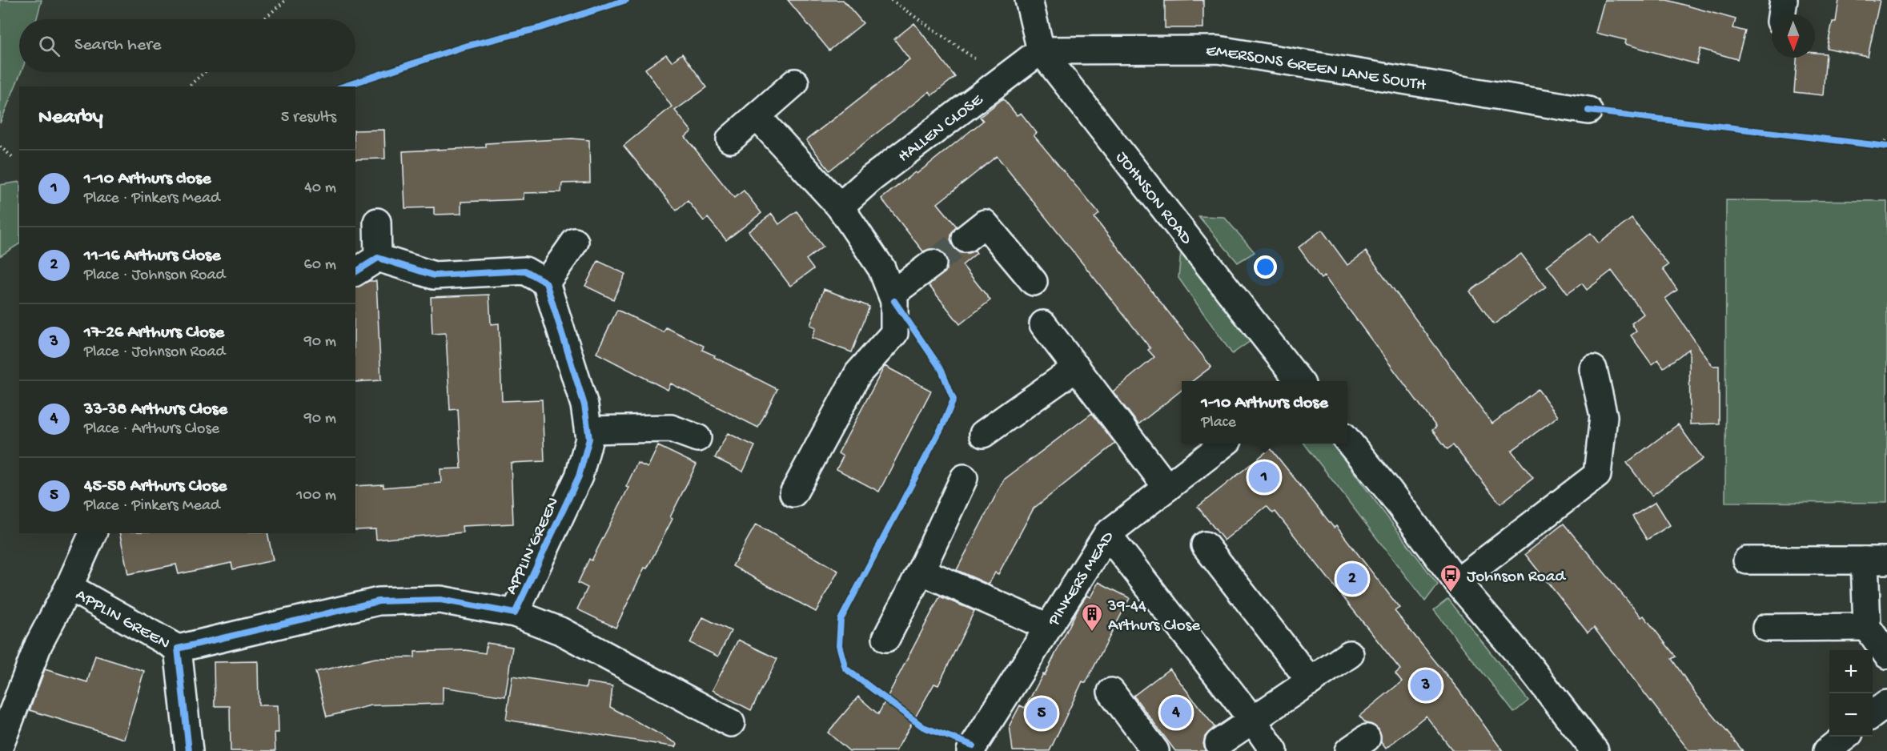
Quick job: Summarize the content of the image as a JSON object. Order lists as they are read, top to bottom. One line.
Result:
{"streets":{"street":["EMERSONS GREEN LANE SOUTH","HALLEN CLOSE","JOHNSON ROAD","APPLIN GREEN","PINKERS MEAD"]},"crossings":[["EMERSONS GREEN LANE SOUTH","HALLEN CLOSE"],["EMERSONS GREEN LANE SOUTH","JOHNSON ROAD"],["HALLEN CLOSE","JOHNSON ROAD"]],"places":{"bus stop":["Johnson Road"],"building":["39-44 Arthurs Close"]},"north":"bottom","page":{"search":"Search here","heading":["Nearby","5 results"],"list":[{"mark":"1","name":"1-10 Arthurs close","note":"Place · Pinkers Mead","value":"40 m"},{"mark":"2","name":"11-16 Arthurs Close","note":"Place · Johnson Road","value":"60 m"},{"mark":"3","name":"17-26 Arthurs Close","note":"Place · Johnson Road","value":"90 m"},{"mark":"4","name":"33-38 Arthurs Close","note":"Place · Arthurs Close","value":"90 m"},{"mark":"5","name":"45-58 Arthurs Close","note":"Place · Pinkers Mead","value":"100 m"}],"popup":["1-10 Arthurs close","Place"],"pins":["1","2","3","4","5"],"map_buttons":["+","−"]}}
